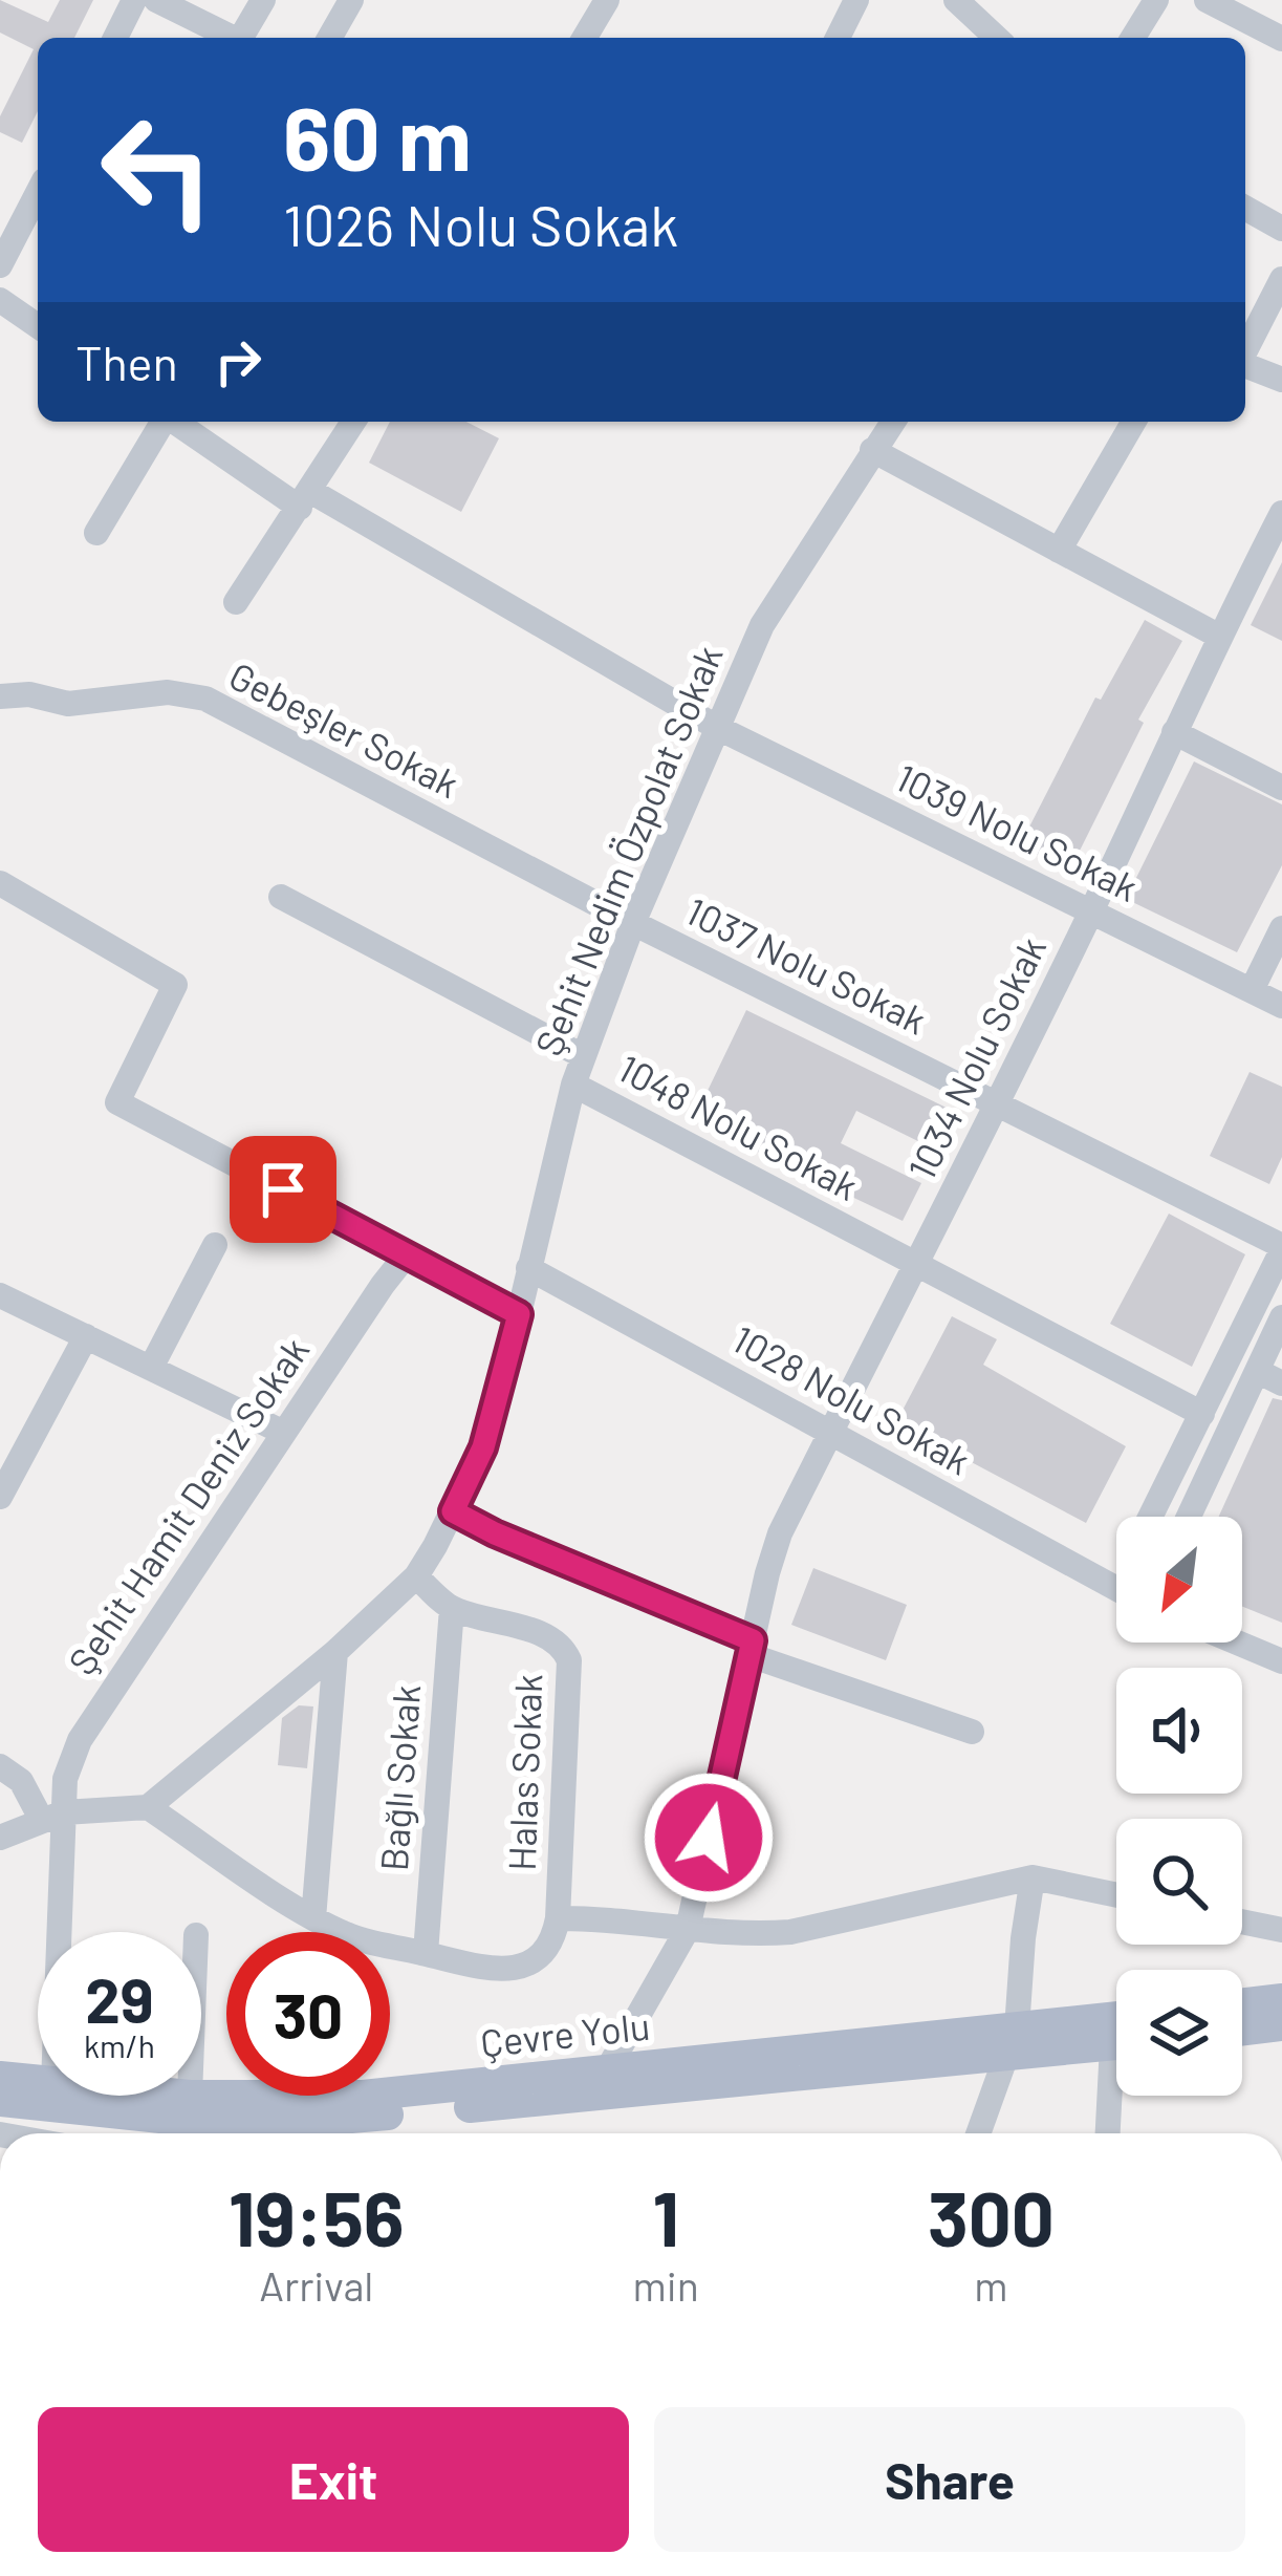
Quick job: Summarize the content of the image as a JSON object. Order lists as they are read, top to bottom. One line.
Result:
{"streets":{"main road":["Çevre Yolu"],"street":["Gebeşler Sokak","1039 Nolu Sokak","Şehit Nedim Özpolat Sokak","1037 Nolu Sokak","1034 Nolu Sokak","1048 Nolu Sokak","1028 Nolu Sokak","Şehit Hamit Deniz Sokak","Halas Sokak","Bağlı Sokak"]},"crossings":[["Gebeşler Sokak","Şehit Nedim Özpolat Sokak"],["Gebeşler Sokak","1037 Nolu Sokak"],["1039 Nolu Sokak","Şehit Nedim Özpolat Sokak"],["1039 Nolu Sokak","1034 Nolu Sokak"],["Şehit Nedim Özpolat Sokak","1037 Nolu Sokak"],["Şehit Nedim Özpolat Sokak","1048 Nolu Sokak"],["Şehit Nedim Özpolat Sokak","1028 Nolu Sokak"],["Şehit Nedim Özpolat Sokak","Halas Sokak"],["1037 Nolu Sokak","1034 Nolu Sokak"],["1034 Nolu Sokak","1048 Nolu Sokak"],["1034 Nolu Sokak","1028 Nolu Sokak"],["1034 Nolu Sokak","Çevre Yolu"],["Halas Sokak","Bağlı Sokak"]],"north":"bottom left","page":{"turn":["60 m","1026 Nolu Sokak"],"then":"Then","speed":"29 km/h","limit":"30","eta":["19:56","Arrival","1","min","300","m"],"buttons":["Exit","Share"]}}
